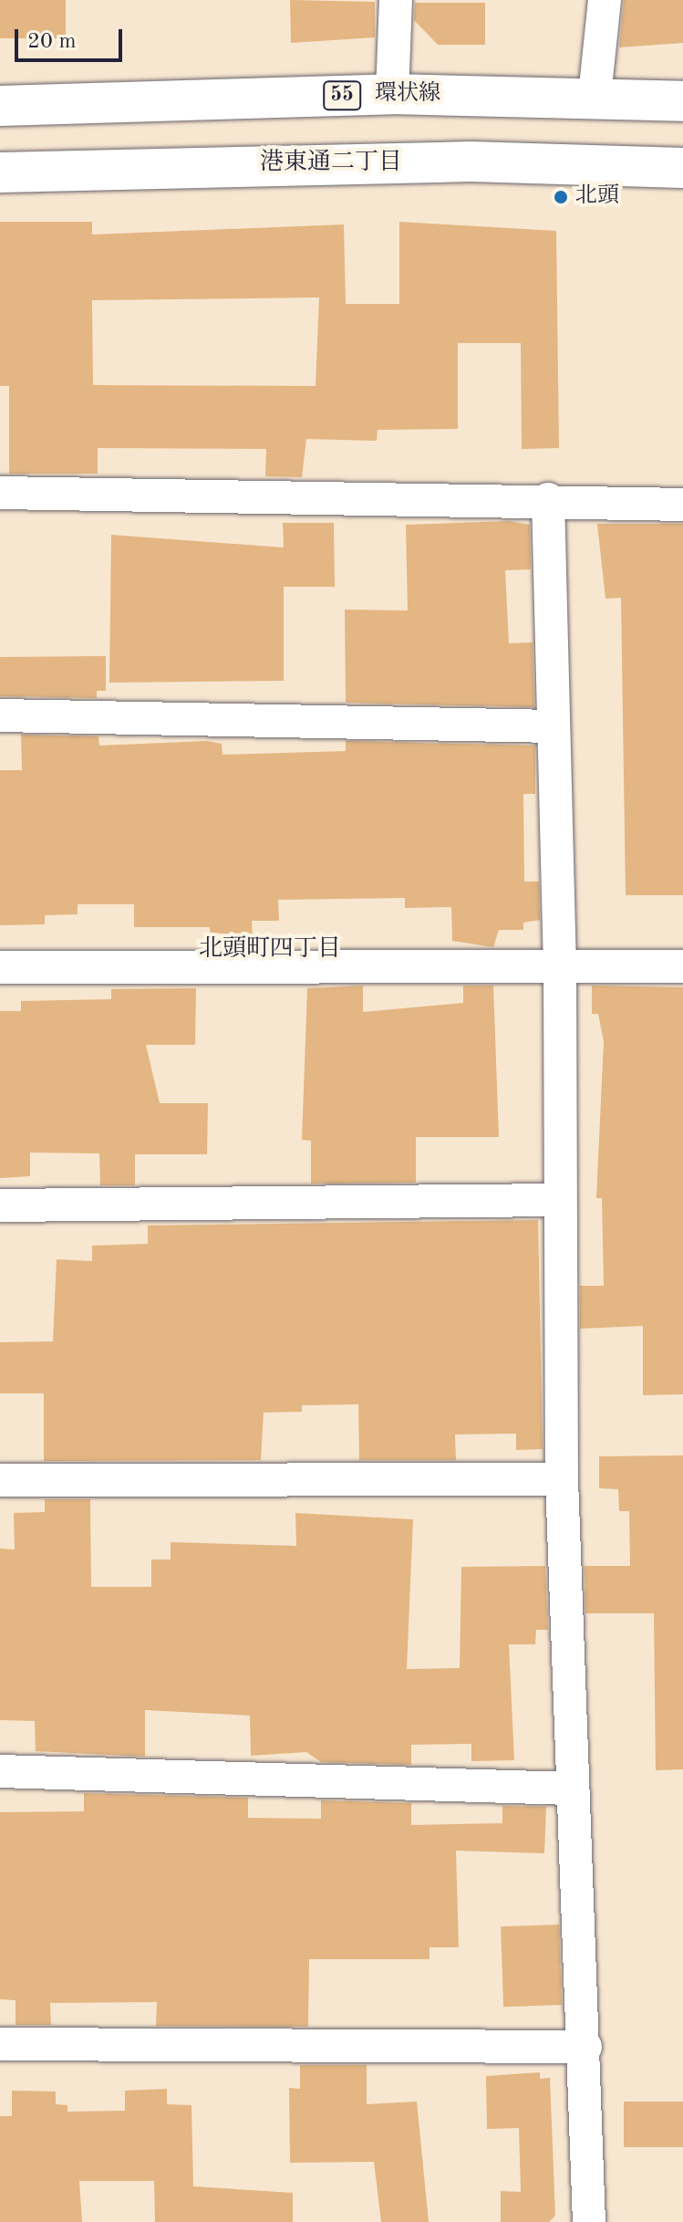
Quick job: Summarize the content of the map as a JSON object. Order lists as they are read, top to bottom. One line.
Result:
{"streets":{"main road":["環状線","55"]},"districts":["港東通二丁目","北頭町四丁目"],"places":["北頭"],"scale_bar":"20 m"}
